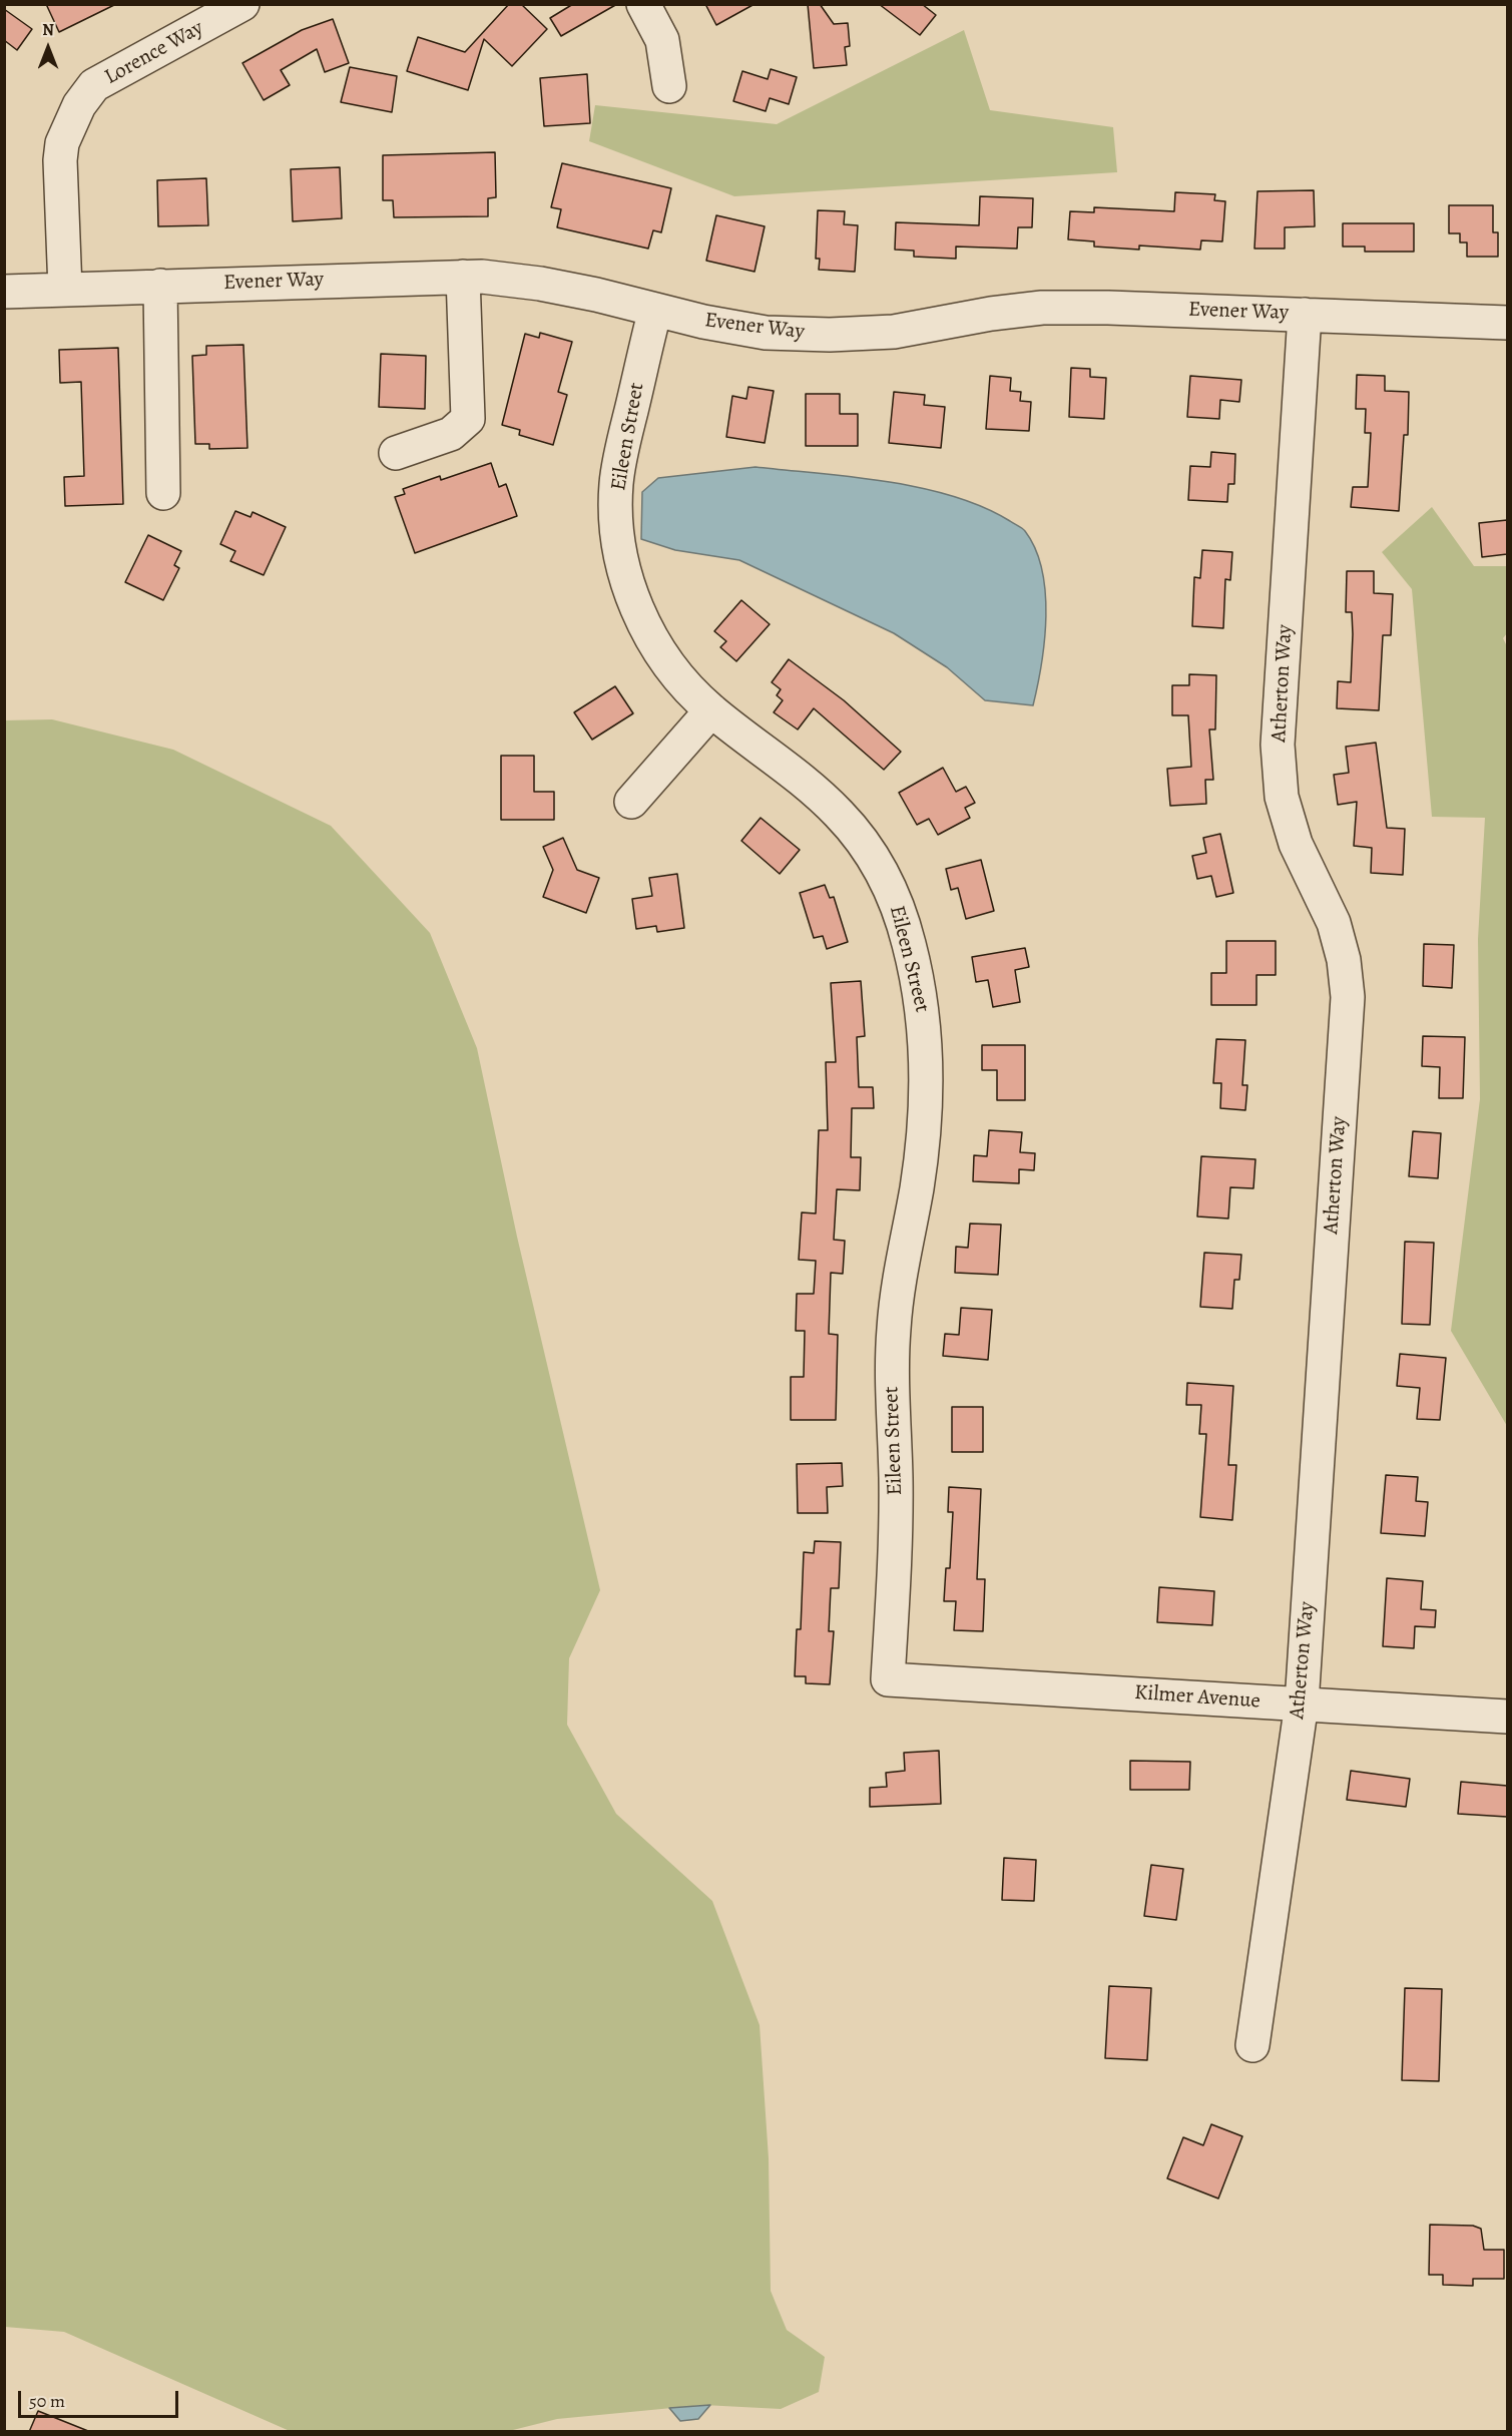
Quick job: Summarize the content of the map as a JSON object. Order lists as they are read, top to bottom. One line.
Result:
{"streets":{"street":["Lorence Way","Evener Way","Eileen Street","Atherton Way","Kilmer Avenue"]},"crossings":[["Lorence Way","Evener Way"],["Evener Way","Eileen Street"],["Evener Way","Atherton Way"],["Eileen Street","Kilmer Avenue"],["Atherton Way","Kilmer Avenue"]],"scale_bar":"50 m","north":"top"}
